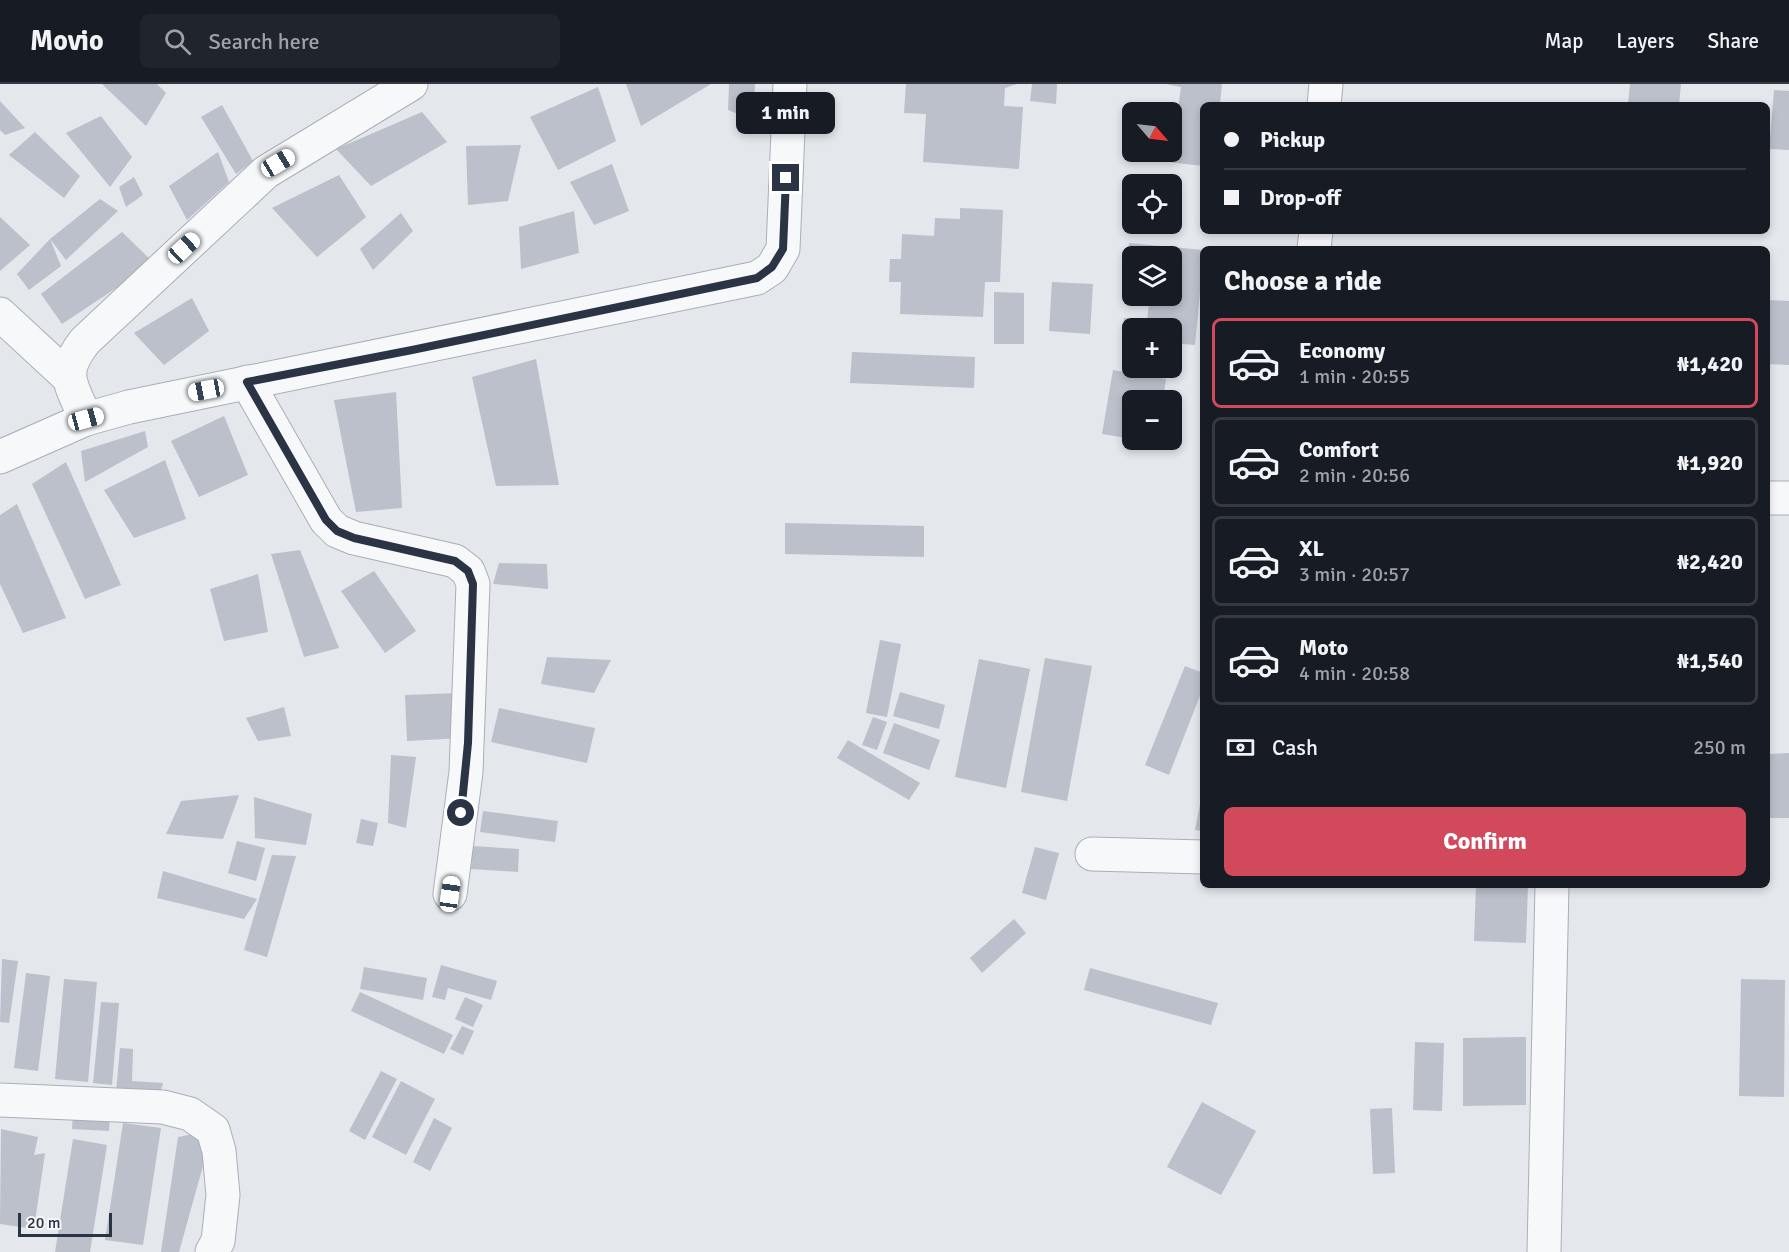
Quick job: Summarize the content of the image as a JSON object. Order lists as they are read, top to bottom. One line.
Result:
{"scale_bar":"20 m","north":"bottom right","page":{"header":"Movio","search":"Search here","nav":["Map","Layers","Share"],"bubble":"1 min","map_buttons":["+","−"],"banner":["Pickup","Drop-off"],"heading":"Choose a ride","list":[{"name":"Economy","note":"1 min · 20:55","value":"₦1,420"},{"name":"Comfort","note":"2 min · 20:56","value":"₦1,920"},{"name":"XL","note":"3 min · 20:57","value":"₦2,420"},{"name":"Moto","note":"4 min · 20:58","value":"₦1,540"}],"pay":["Cash","250 m"],"buttons":"Confirm","scale":"20 m"}}
